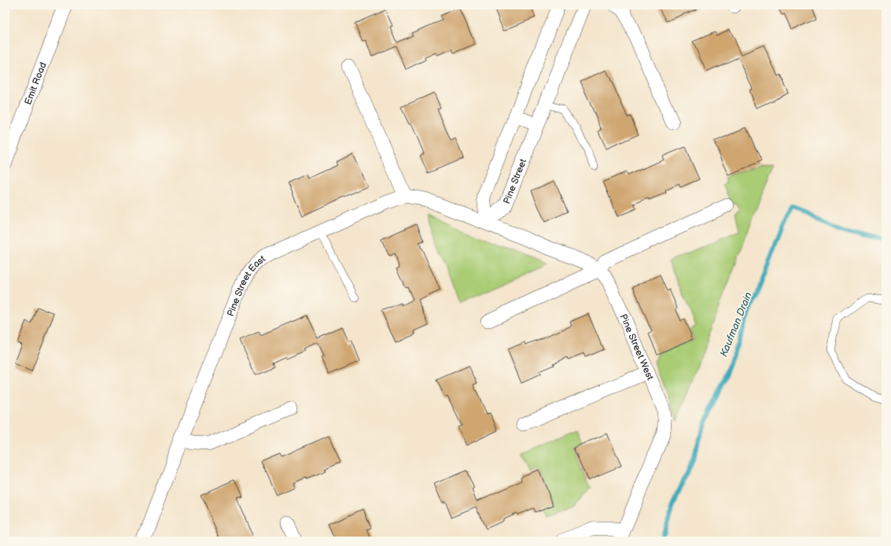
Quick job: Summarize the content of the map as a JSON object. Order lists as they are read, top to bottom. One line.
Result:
{"streets":{"street":["Emit Road","Pine Street","Pine Street East","Pine Street West"]},"crossings":[["Pine Street","Pine Street East"],["Pine Street","Pine Street West"],["Pine Street East","Pine Street West"]],"water":["Kaufman Drain"]}
